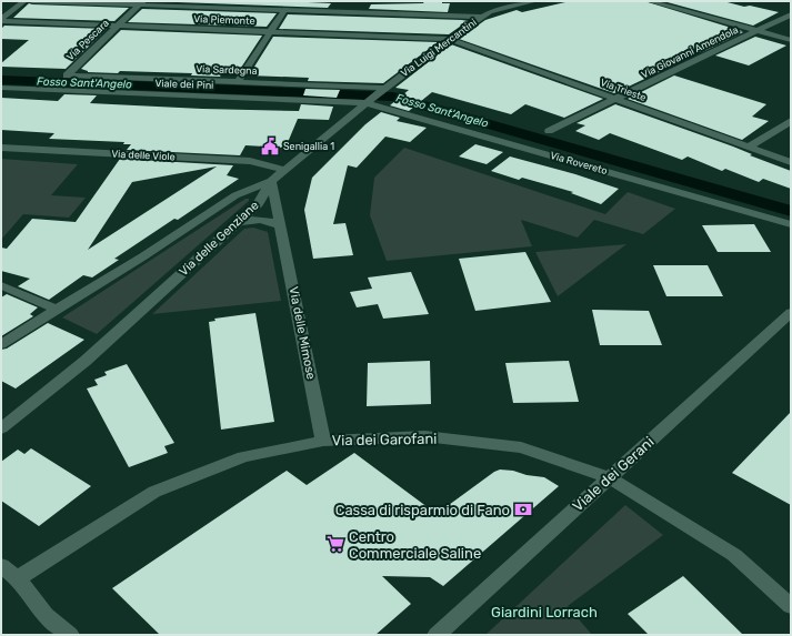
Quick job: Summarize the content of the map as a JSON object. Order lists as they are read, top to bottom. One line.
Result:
{"streets":{"street":["Via Piemonte","Via Pescara","Via Luigi Mercantini","Via Giovanni Amendola","Via Sardegna","Viale dei Pini","Via Trieste","Via delle Viole","Via Rovereto","Via delle Genziane","Via delle Mimose","Via dei Garofani","Viale dei Gerani"]},"crossings":[["Via Piemonte","Via Pescara"],["Via Piemonte","Via Luigi Mercantini"],["Via Piemonte","Via Trieste"],["Via Pescara","Via Sardegna"],["Via Luigi Mercantini","Via Sardegna"],["Via Luigi Mercantini","Viale dei Pini"],["Via Luigi Mercantini","Via Trieste"],["Via Luigi Mercantini","Via delle Viole"],["Via Luigi Mercantini","Via Rovereto"],["Via Luigi Mercantini","Via delle Genziane"],["Via Luigi Mercantini","Via delle Mimose"],["Via Giovanni Amendola","Via Trieste"],["Viale dei Pini","Via Rovereto"],["Via delle Genziane","Via delle Mimose"],["Via delle Mimose","Via dei Garofani"],["Via dei Garofani","Viale dei Gerani"]],"water":["Fosso Sant'Angelo"],"parks":["Giardini Lorrach"],"places":{"public building":["Senigallia 1"],"bank":["Cassa di risparmio di Fano"],"supermarket":["Centro Commerciale Saline"]}}
